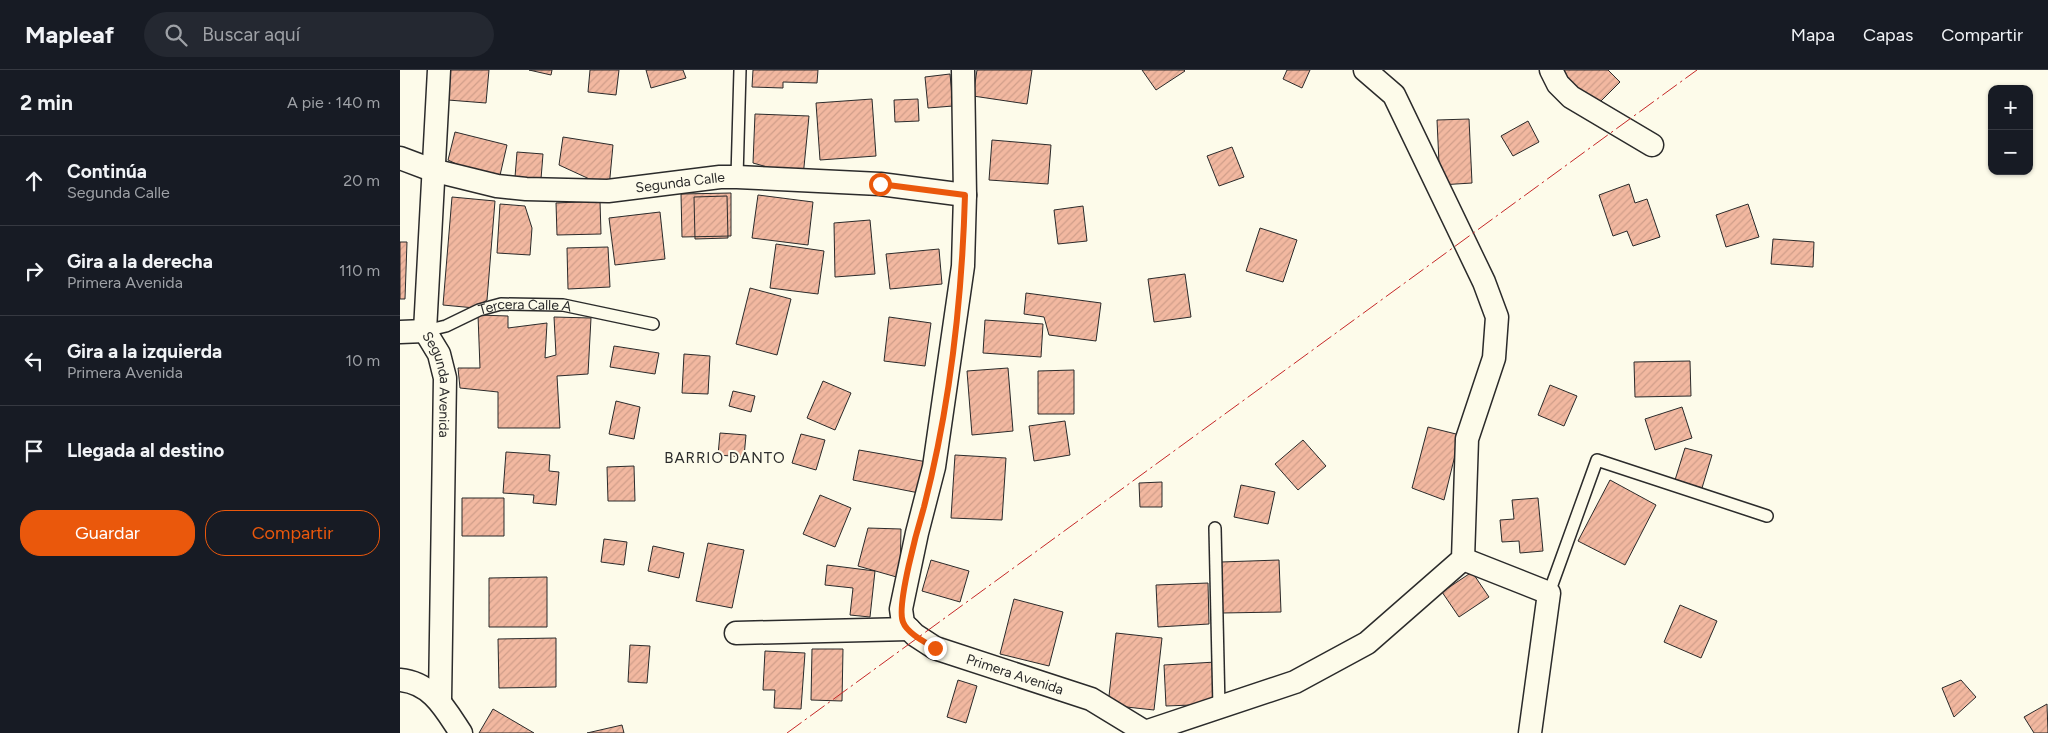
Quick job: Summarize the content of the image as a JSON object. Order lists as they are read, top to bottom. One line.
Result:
{"streets":{"street":["Segunda Calle","Tercera Calle A","Segunda Avenida","Primera Avenida"]},"crossings":[["Segunda Calle","Segunda Avenida"],["Tercera Calle A","Segunda Avenida"]],"districts":["BARRIO DANTO"],"page":{"header":"Mapleaf","search":"Buscar aquí","nav":["Mapa","Capas","Compartir"],"heading":["2 min","A pie · 140 m"],"map_buttons":["+","−"],"list":[["Continúa","Segunda Calle","20 m"],["Gira a la derecha","Primera Avenida","110 m"],["Gira a la izquierda","Primera Avenida","10 m"],"Llegada al destino"],"buttons":["Guardar","Compartir"]}}
